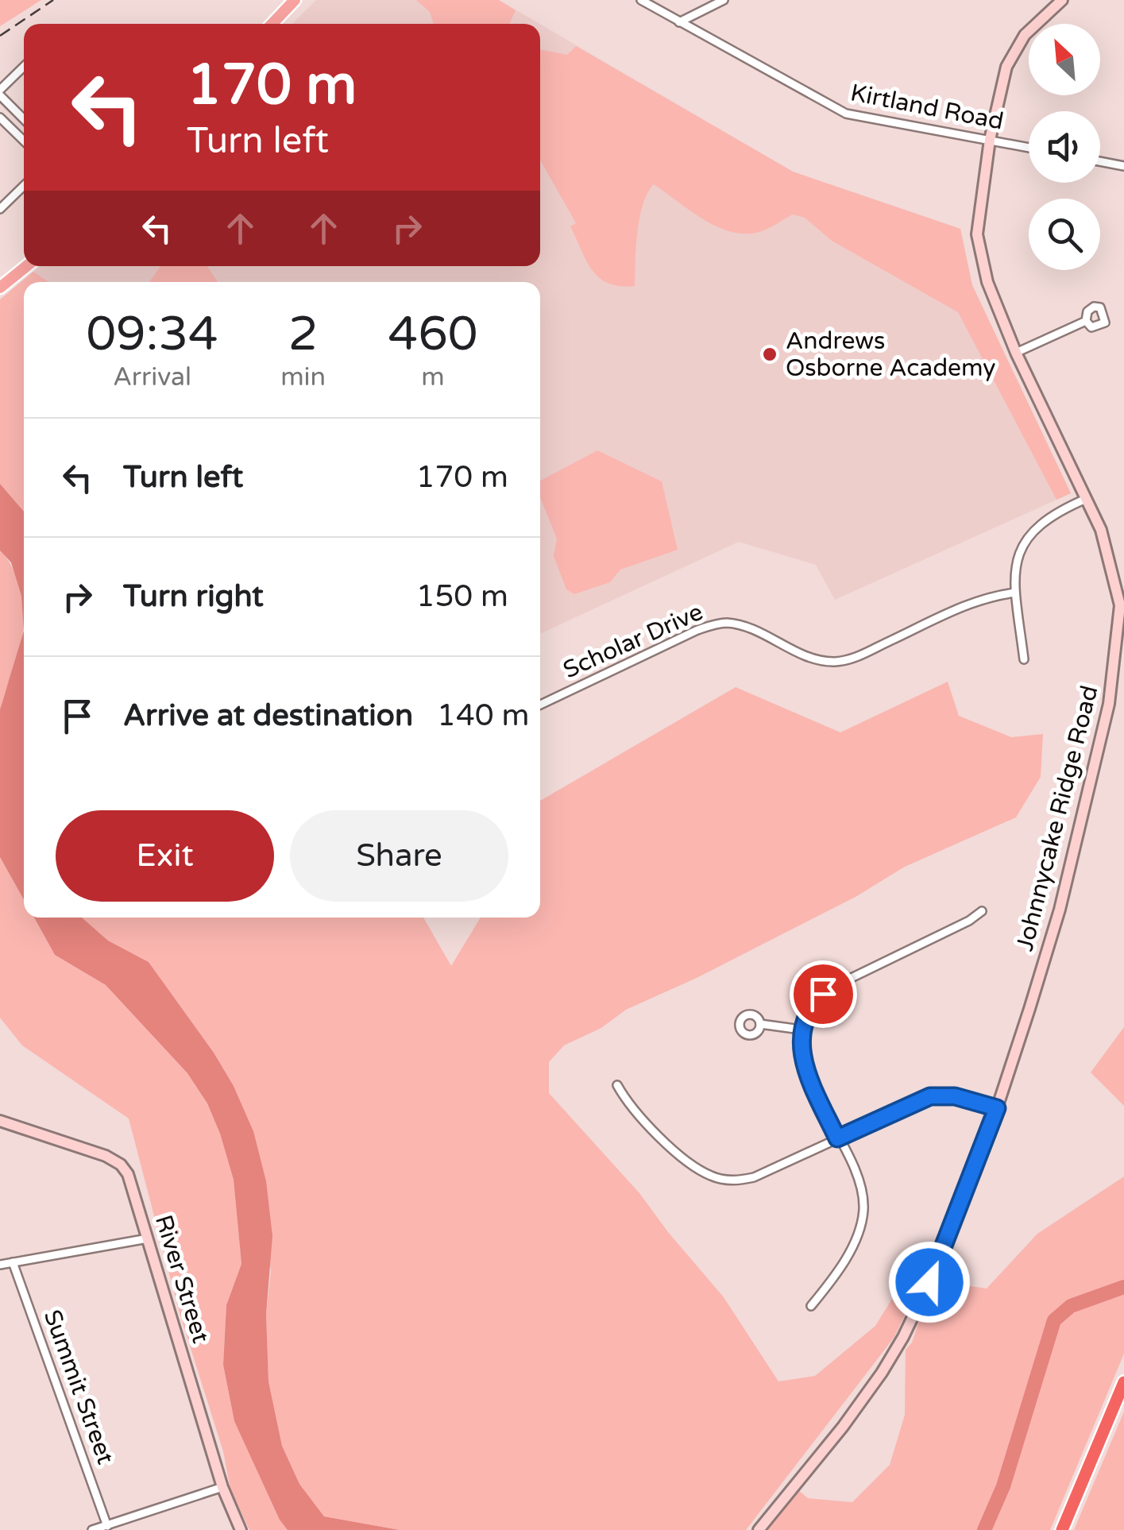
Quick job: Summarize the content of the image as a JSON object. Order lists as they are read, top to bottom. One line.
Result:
{"streets":{"main road":["Johnnycake Ridge Road","River Street"],"street":["Kirtland Road","Scholar Drive","Summit Street"]},"crossings":[["Kirtland Road","Johnnycake Ridge Road"]],"places":["Andrews Osborne Academy"],"north":"top left","page":{"turn":["170 m","Turn left"],"eta":["09:34","Arrival","2","min","460","m"],"list":[{"name":"Turn left","value":"170 m"},{"name":"Turn right","value":"150 m"},{"name":"Arrive at destination","value":"140 m"}],"buttons":["Exit","Share"]}}
